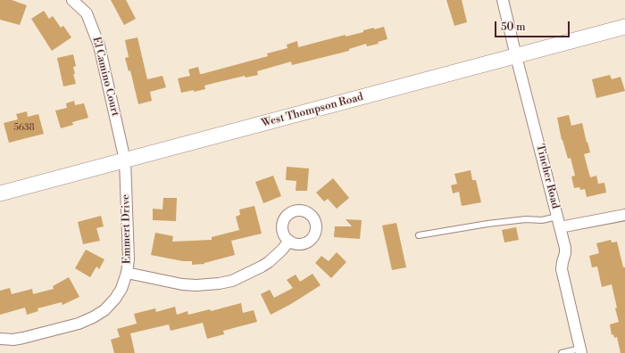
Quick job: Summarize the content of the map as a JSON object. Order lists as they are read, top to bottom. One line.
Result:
{"streets":{"main road":["West Thompson Road"],"street":["El Camino Court","Tincher Road","Emmert Drive"]},"crossings":[["El Camino Court","West Thompson Road"],["El Camino Court","Emmert Drive"],["West Thompson Road","Tincher Road"],["West Thompson Road","Emmert Drive"]],"house_numbers":["5638"],"scale_bar":"50 m"}
